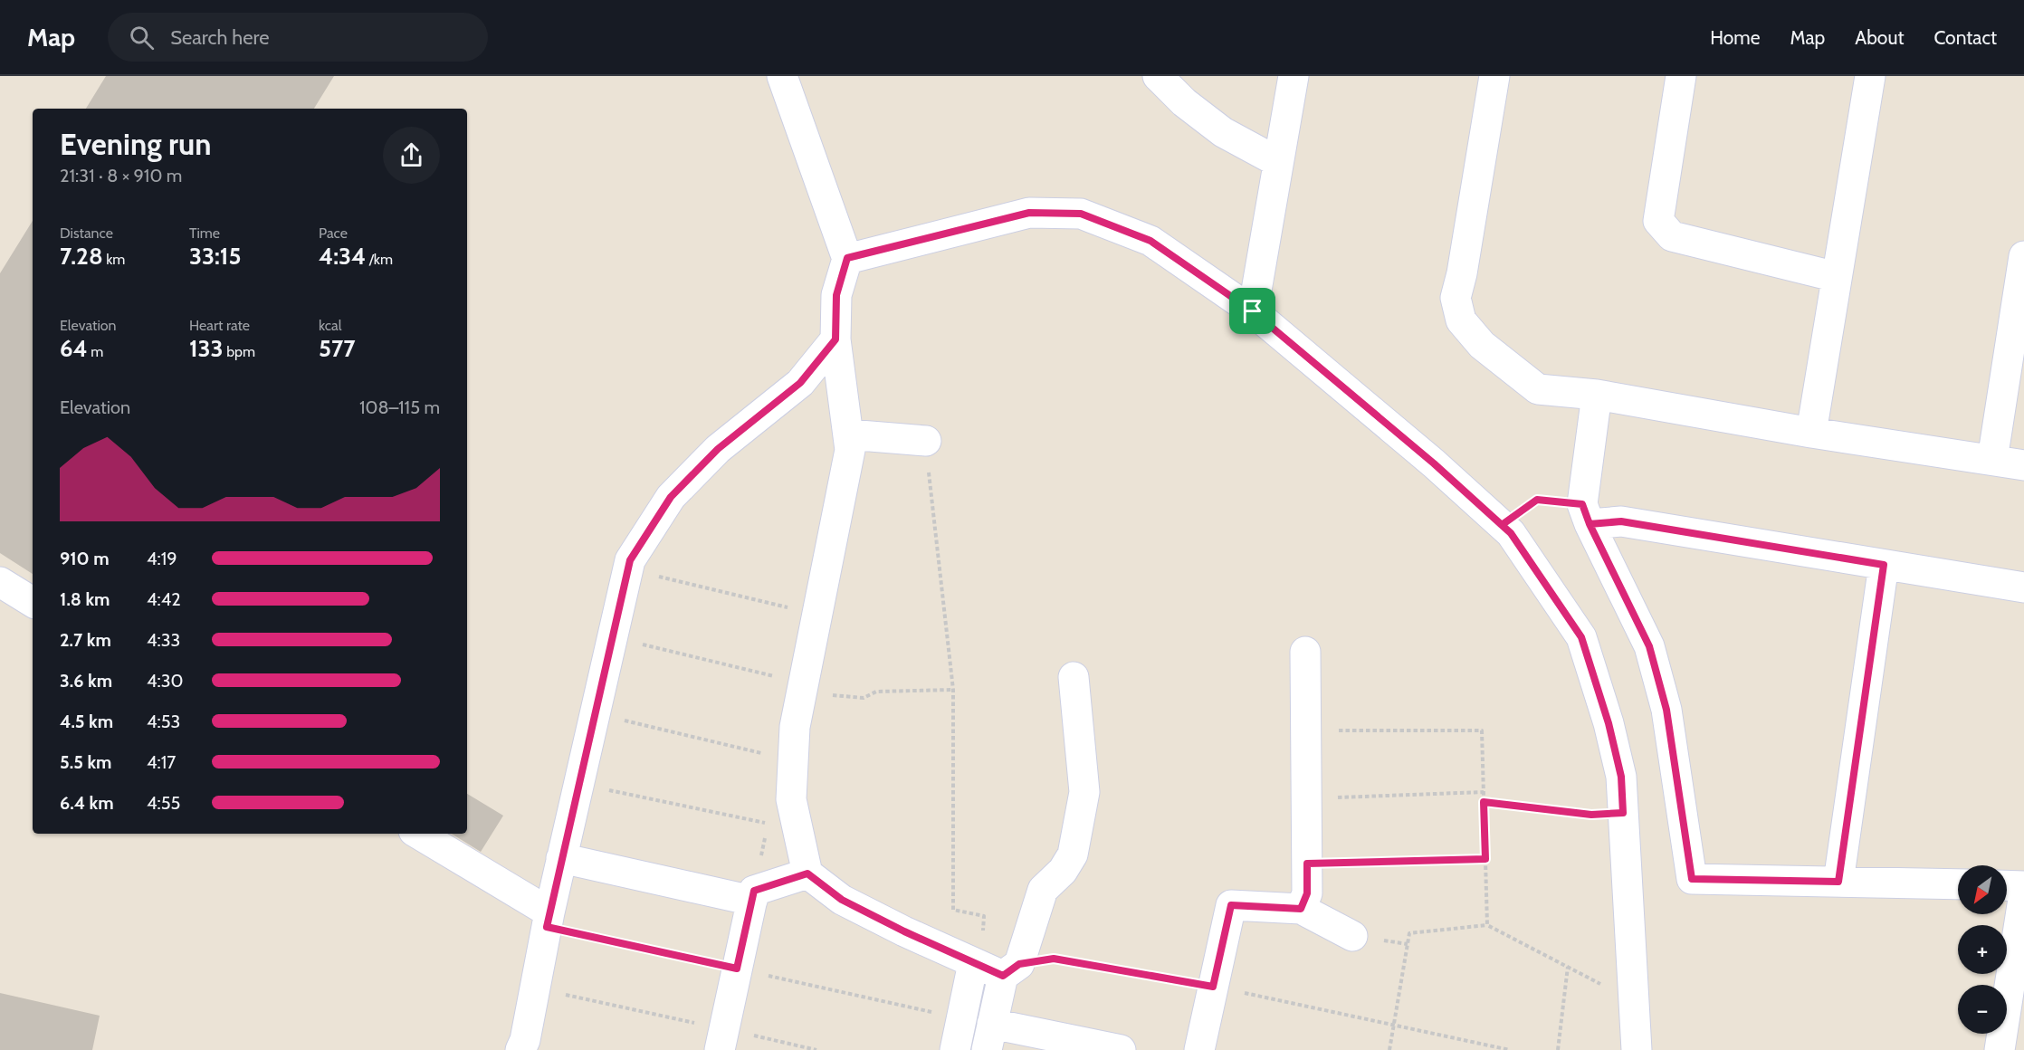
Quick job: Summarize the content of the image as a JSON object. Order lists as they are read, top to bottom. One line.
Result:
{"north":"bottom left","page":{"header":"Map","search":"Search here","nav":["Home","Map","About","Contact"],"heading":["Evening run","21:31 · 8 × 910 m"],"stats":[["Distance","7.28 km"],["Time","33:15"],["Pace","4:34 /km"],["Elevation","64 m"],["Heart rate","133 bpm"],["kcal","577"]],"chart":["Elevation","108–115 m"],"list":[{"name":"910 m","note":"4:19"},{"name":"1.8 km","note":"4:42"},{"name":"2.7 km","note":"4:33"},{"name":"3.6 km","note":"4:30"},{"name":"4.5 km","note":"4:53"},{"name":"5.5 km","note":"4:17"},{"name":"6.4 km","note":"4:55"}],"map_buttons":["+","−"]}}
